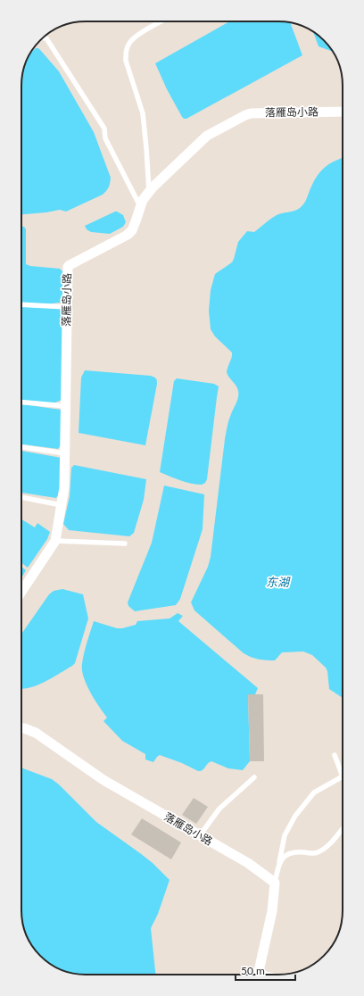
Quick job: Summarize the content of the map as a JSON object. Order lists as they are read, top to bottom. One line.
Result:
{"streets":{"street":["落雁岛小路"]},"water":["东湖"],"scale_bar":"50 m"}
